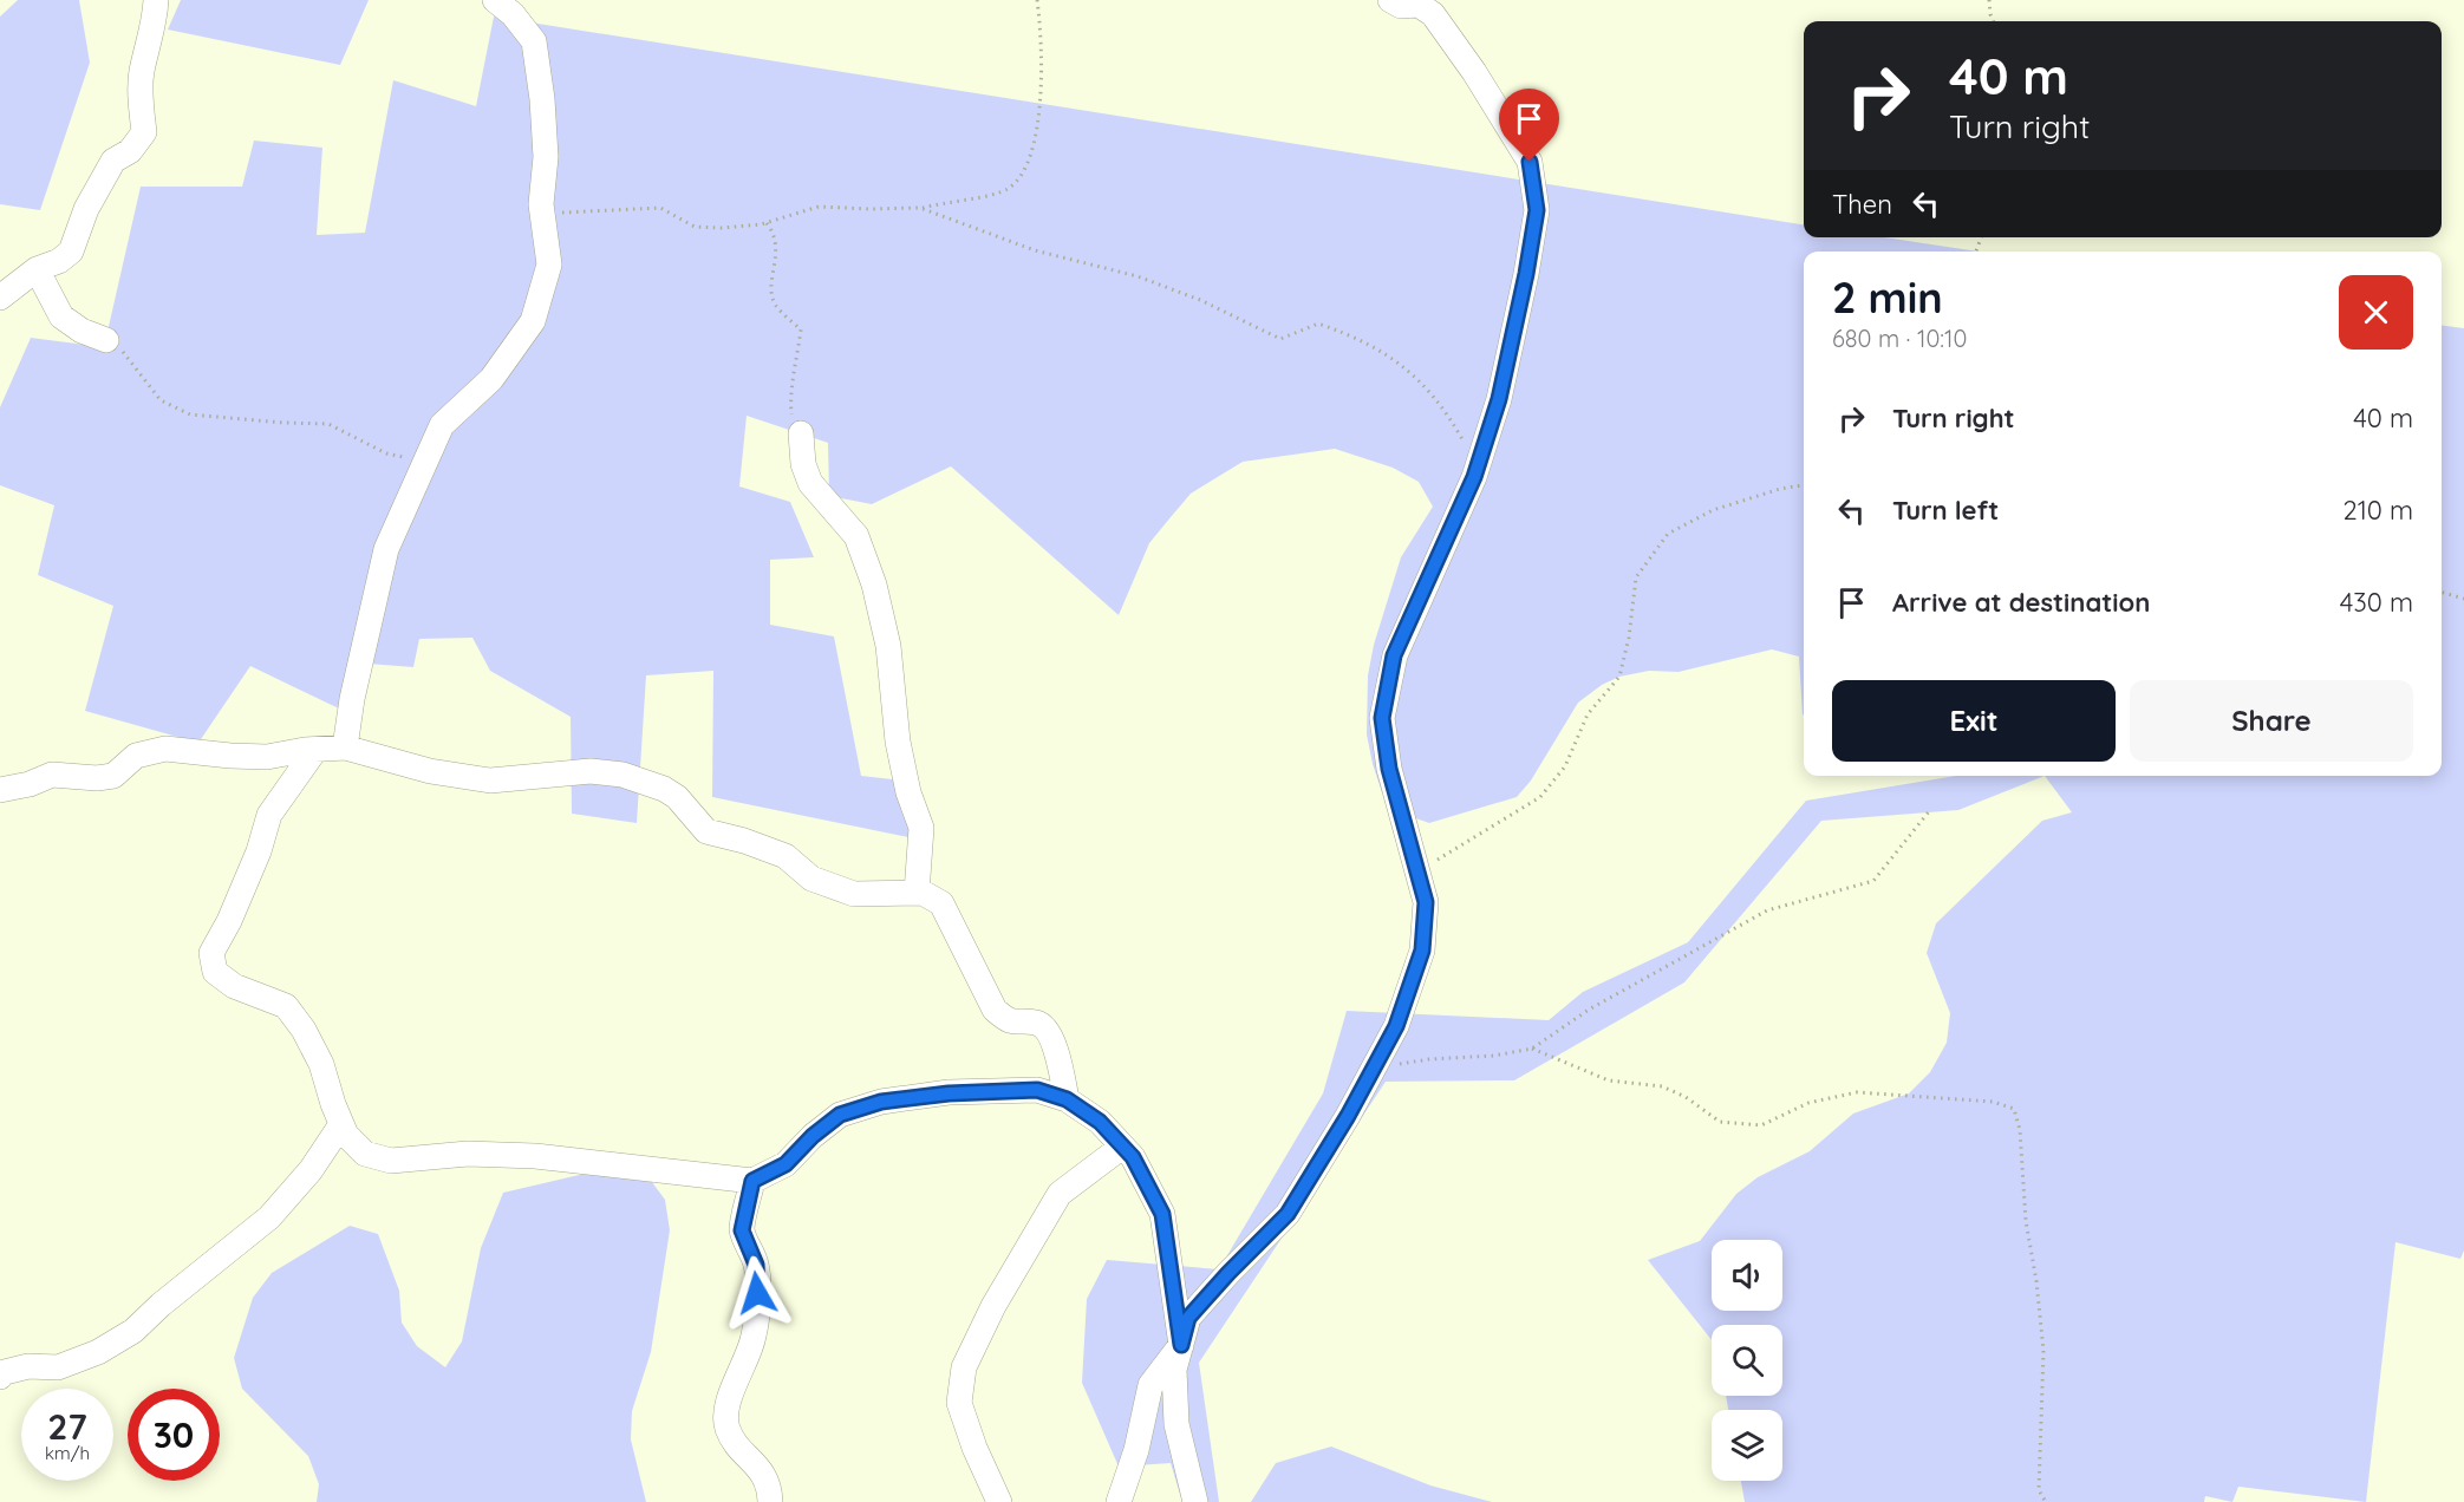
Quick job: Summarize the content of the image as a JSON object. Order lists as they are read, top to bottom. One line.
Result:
{"page":{"turn":["40 m","Turn right"],"then":"Then","heading":["2 min","680 m · 10:10"],"list":[{"name":"Turn right","value":"40 m"},{"name":"Turn left","value":"210 m"},{"name":"Arrive at destination","value":"430 m"}],"buttons":["Exit","Share"],"speed":"27 km/h","limit":"30"}}
